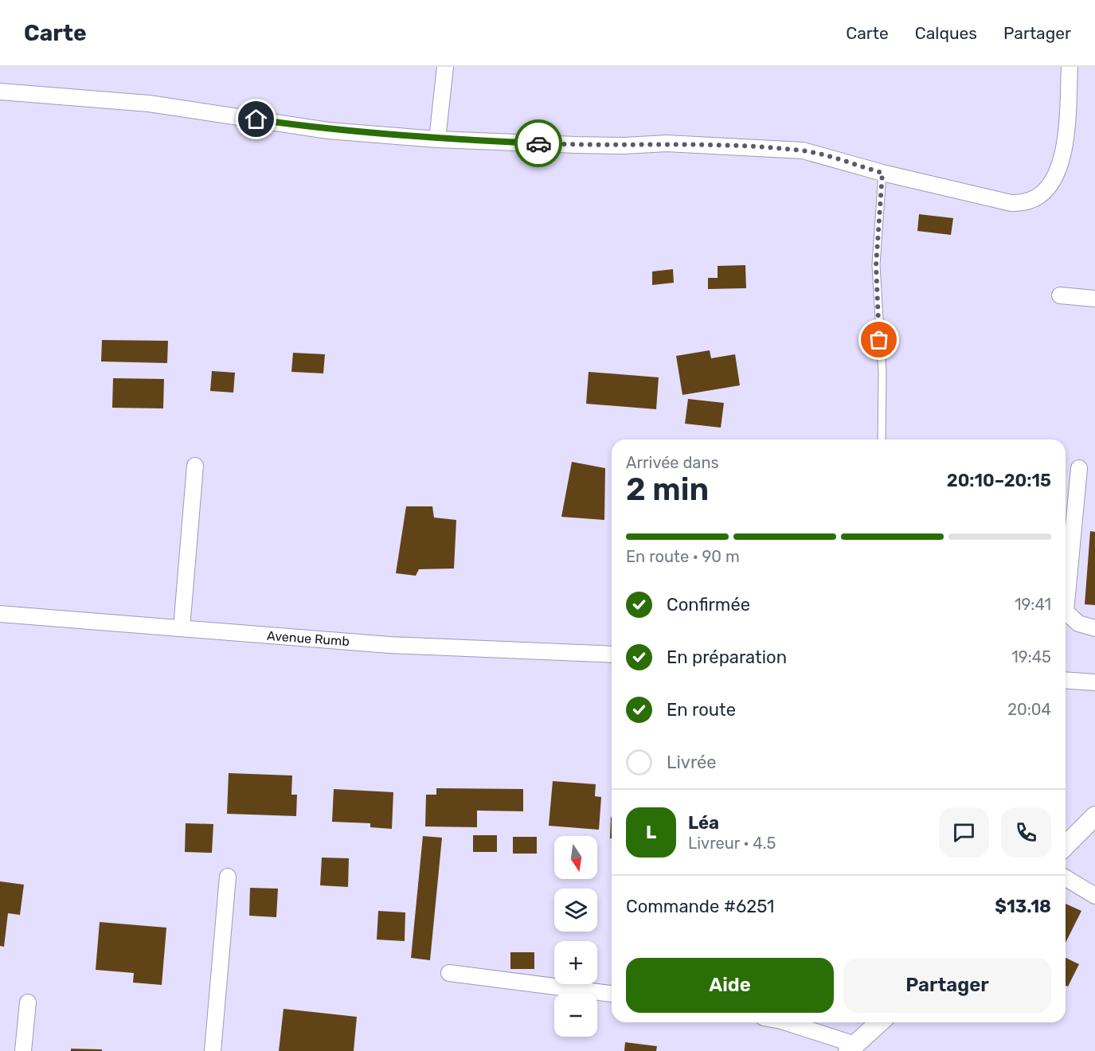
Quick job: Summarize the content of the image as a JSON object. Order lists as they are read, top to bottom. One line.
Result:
{"streets":{"street":["Avenue Rumb"]},"north":"bottom","page":{"header":"Carte","nav":["Carte","Calques","Partager"],"heading":["2 min","Arrivée dans","20:10–20:15"],"panel":["Léa","Livreur · 4.5","Commande #6251","$13.18"],"bar":"En route · 90 m","list":[["Confirmée","19:41"],["En préparation","19:45"],["En route","20:04"],"Livrée"],"round":"L","map_buttons":["+","−"],"buttons":["Aide","Partager"]}}
